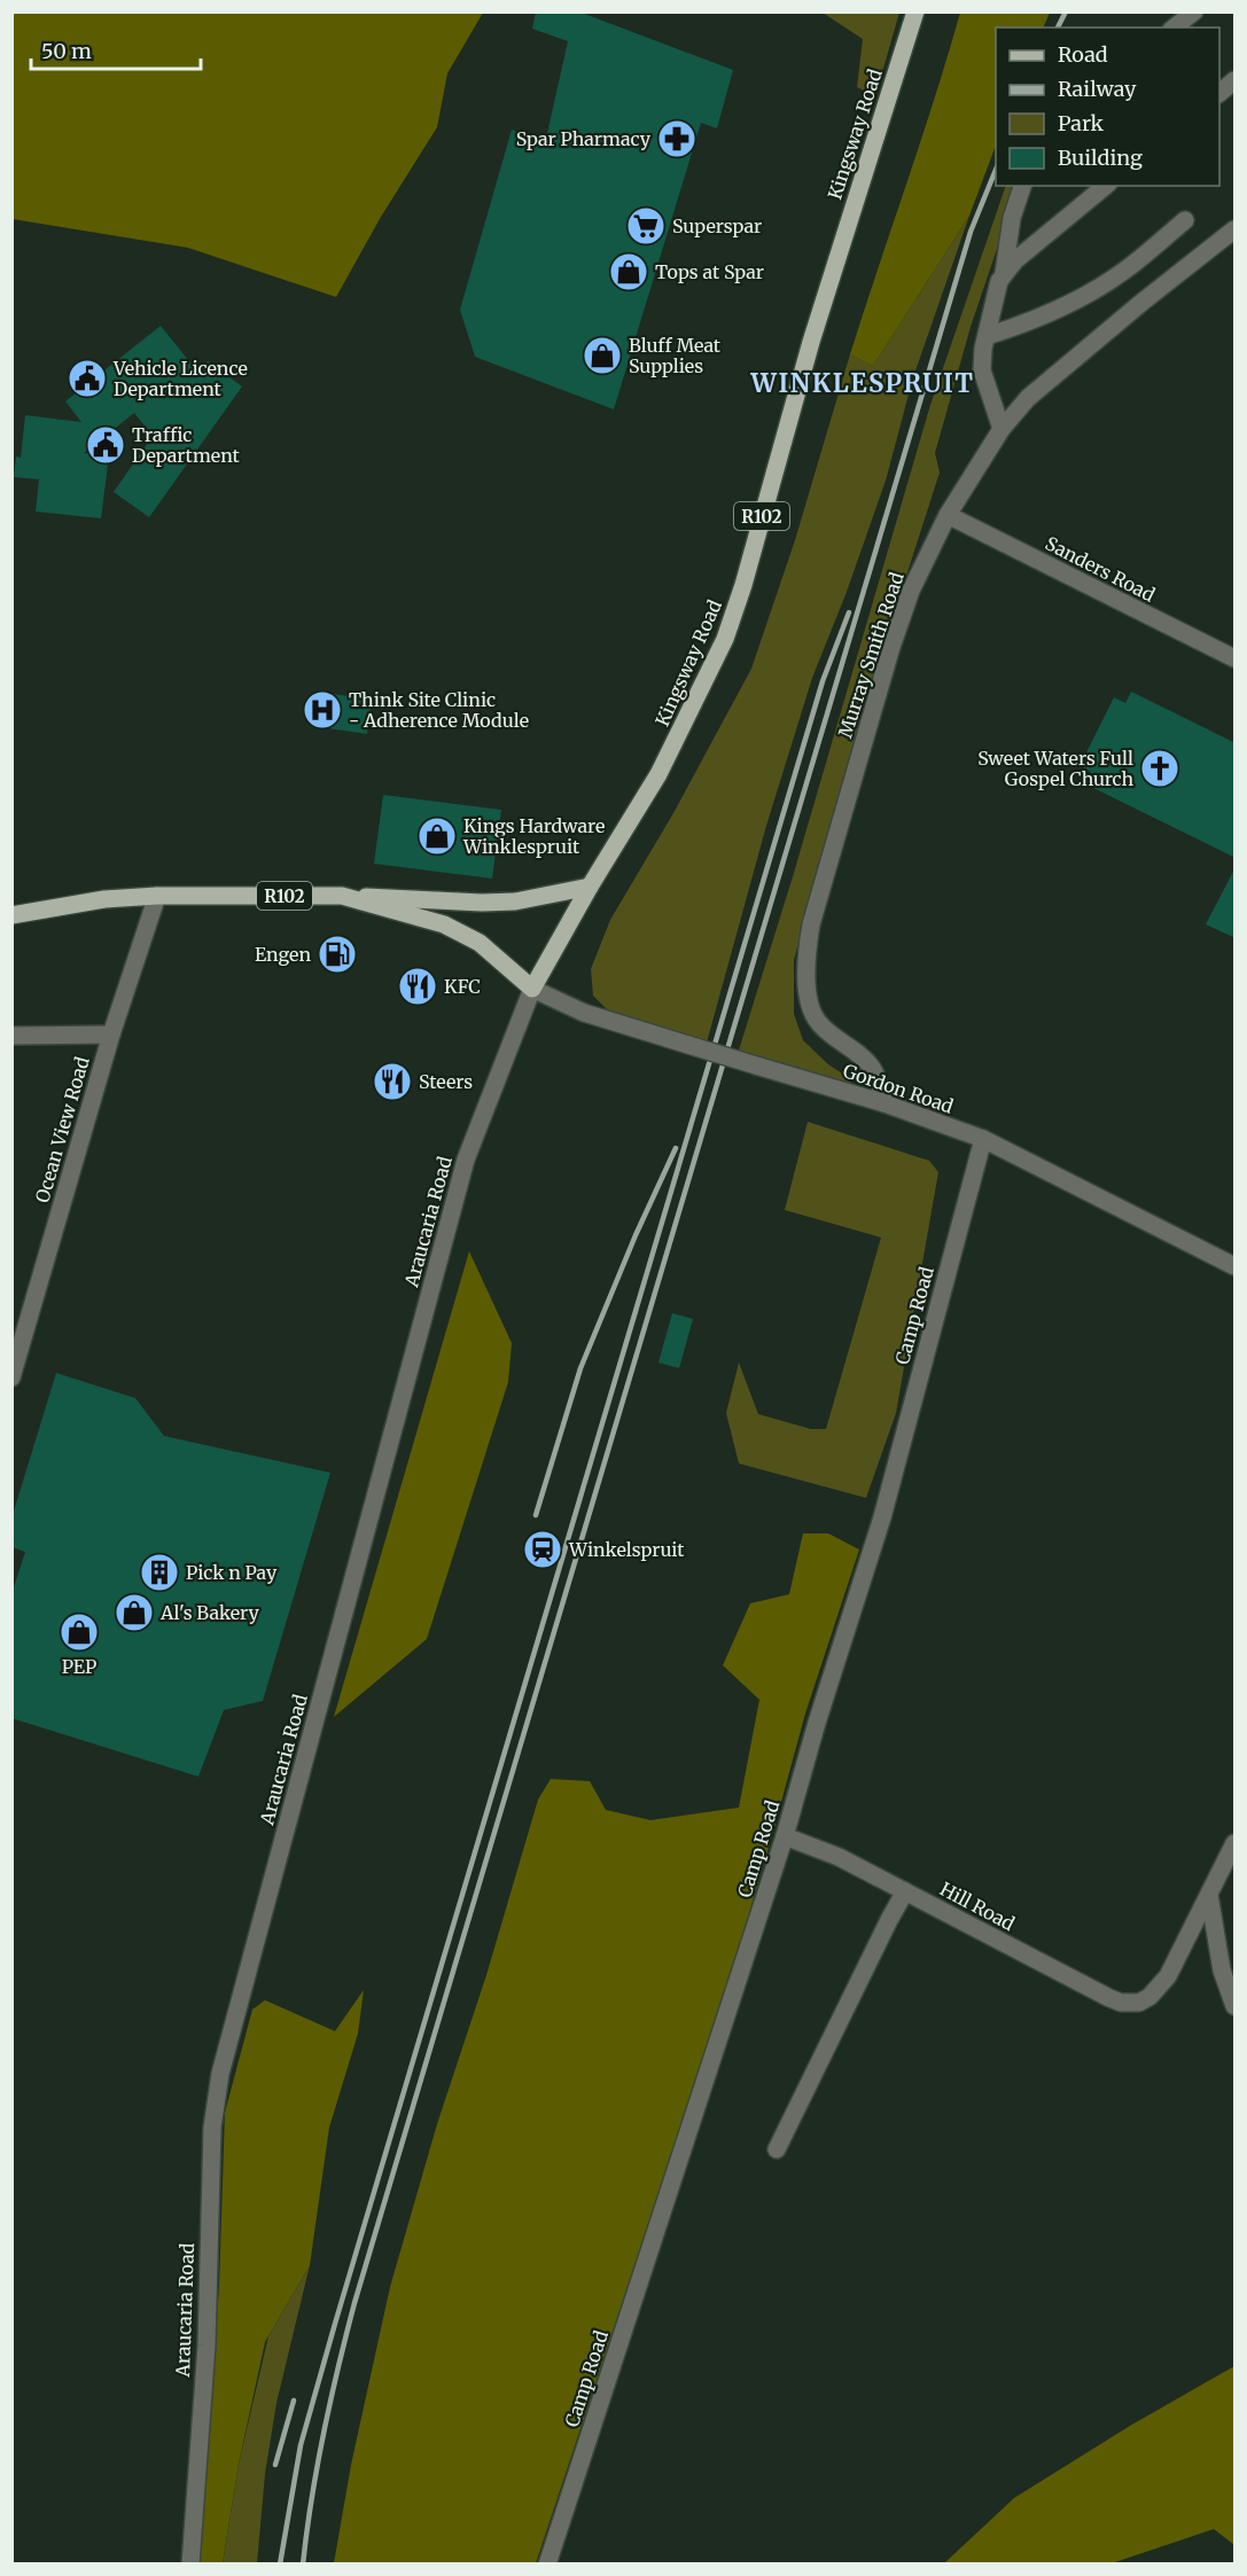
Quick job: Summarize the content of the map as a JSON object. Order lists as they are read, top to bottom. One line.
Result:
{"streets":{"main road":["Kingsway Road","R102"],"street":["Sanders Road","Murray Smith Road","Gordon Road","Ocean View Road","Araucaria Road","Camp Road","Hill Road"]},"crossings":[["Kingsway Road","R102"],["Kingsway Road","Gordon Road"],["Kingsway Road","Araucaria Road"],["R102","Gordon Road"],["R102","Ocean View Road"],["R102","Araucaria Road"],["Sanders Road","Murray Smith Road"],["Murray Smith Road","Gordon Road"],["Gordon Road","Araucaria Road"],["Gordon Road","Camp Road"],["Camp Road","Hill Road"]],"districts":["WINKLESPRUIT"],"places":{"pharmacy":["Spar Pharmacy"],"supermarket":["Superspar"],"shop":["Tops at Spar","Bluff Meat Supplies","Kings Hardware Winklespruit","Al's Bakery","PEP"],"public building":["Vehicle Licence Department","Traffic Department"],"hospital":["Think Site Clinic - Adherence Module"],"church":["Sweet Waters Full Gospel Church"],"fuel station":["Engen"],"restaurant":["KFC","Steers"],"station":["Winkelspruit"],"building":["Pick n Pay"]},"legend":["Road","Railway","Park","Building"],"scale_bar":"50 m"}
